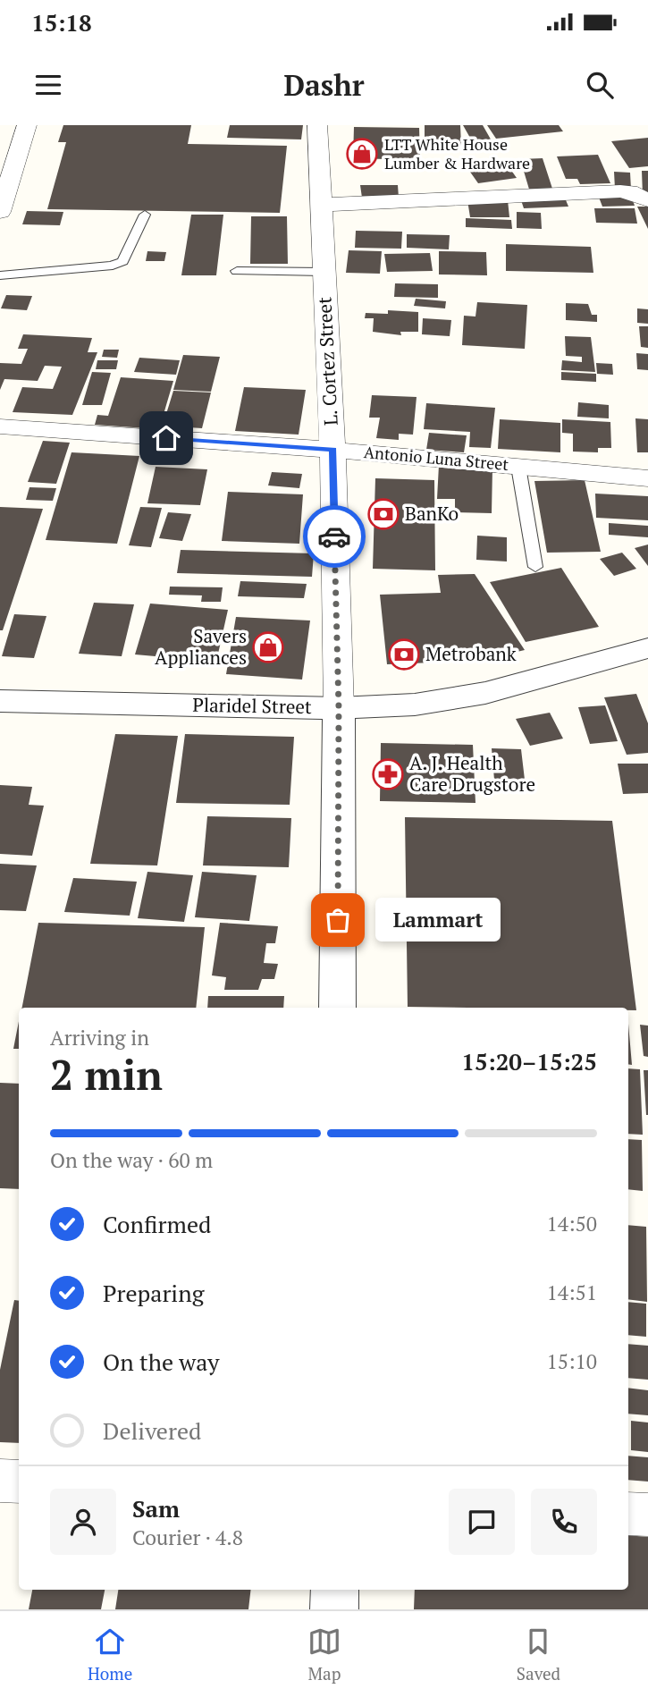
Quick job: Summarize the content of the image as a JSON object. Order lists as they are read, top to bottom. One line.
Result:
{"streets":{"street":["L. Cortez Street","Antonio Luna Street","Plaridel Street"]},"crossings":[["L. Cortez Street","Antonio Luna Street"],["L. Cortez Street","Plaridel Street"]],"places":{"shop":["LTT White House Lumber & Hardware","Savers Appliances"],"bank":["BanKo","Metrobank"],"pharmacy":["A. J. Health Care Drugstore"],"other":["Lammart"]},"page":{"status":"15:18","header":"Dashr","bubble":"Lammart","heading":["2 min","Arriving in","15:20–15:25"],"panel":["Sam","Courier · 4.8"],"bar":"On the way · 60 m","list":[["Confirmed","14:50"],["Preparing","14:51"],["On the way","15:10"],"Delivered"],"tabs":["Home","Map","Saved"]}}
